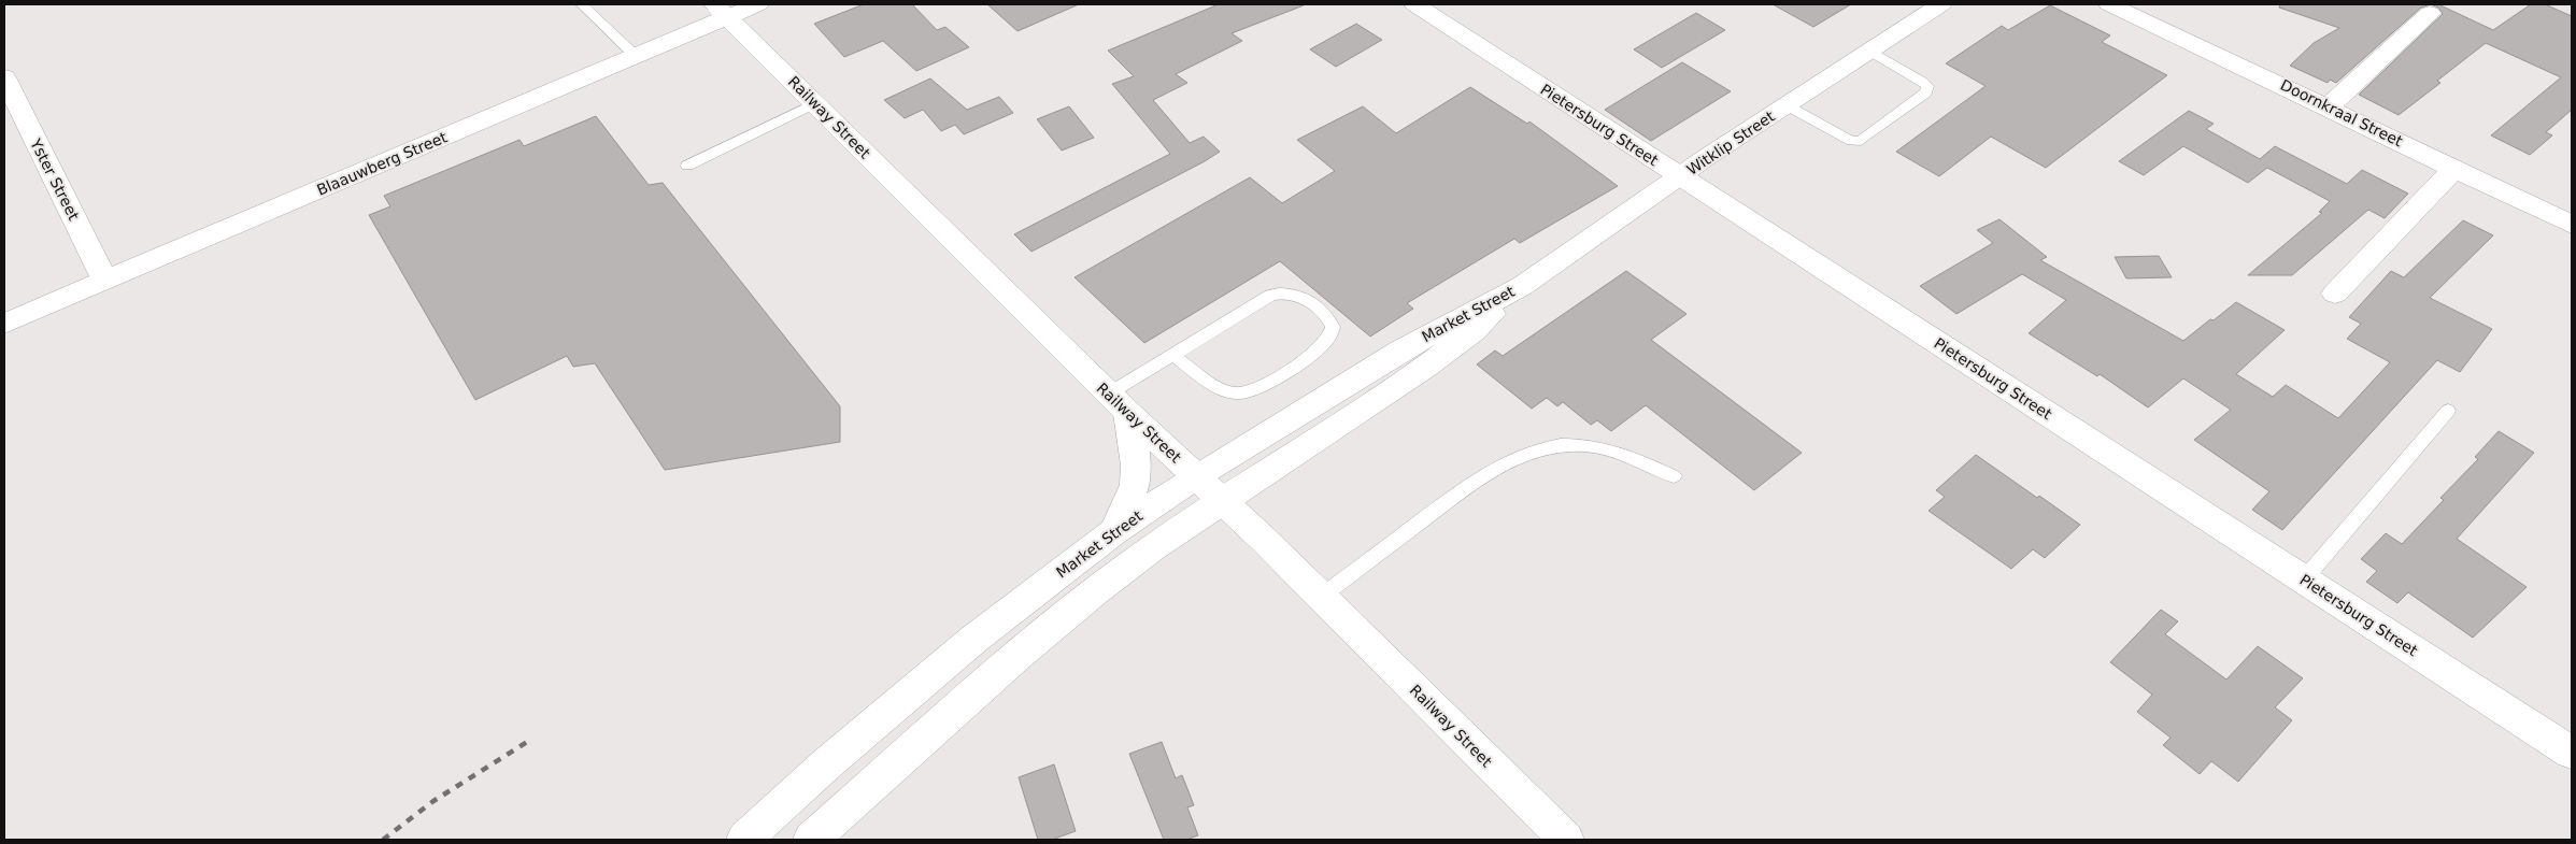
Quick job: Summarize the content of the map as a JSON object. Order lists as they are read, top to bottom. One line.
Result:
{"streets":{"street":["Doornkraal Street","Railway Street","Pietersburg Street","Witklip Street","Blaauwberg Street","Yster Street","Market Street"]},"crossings":[["Railway Street","Blaauwberg Street"],["Railway Street","Market Street"],["Pietersburg Street","Witklip Street"],["Witklip Street","Market Street"],["Blaauwberg Street","Yster Street"]]}
